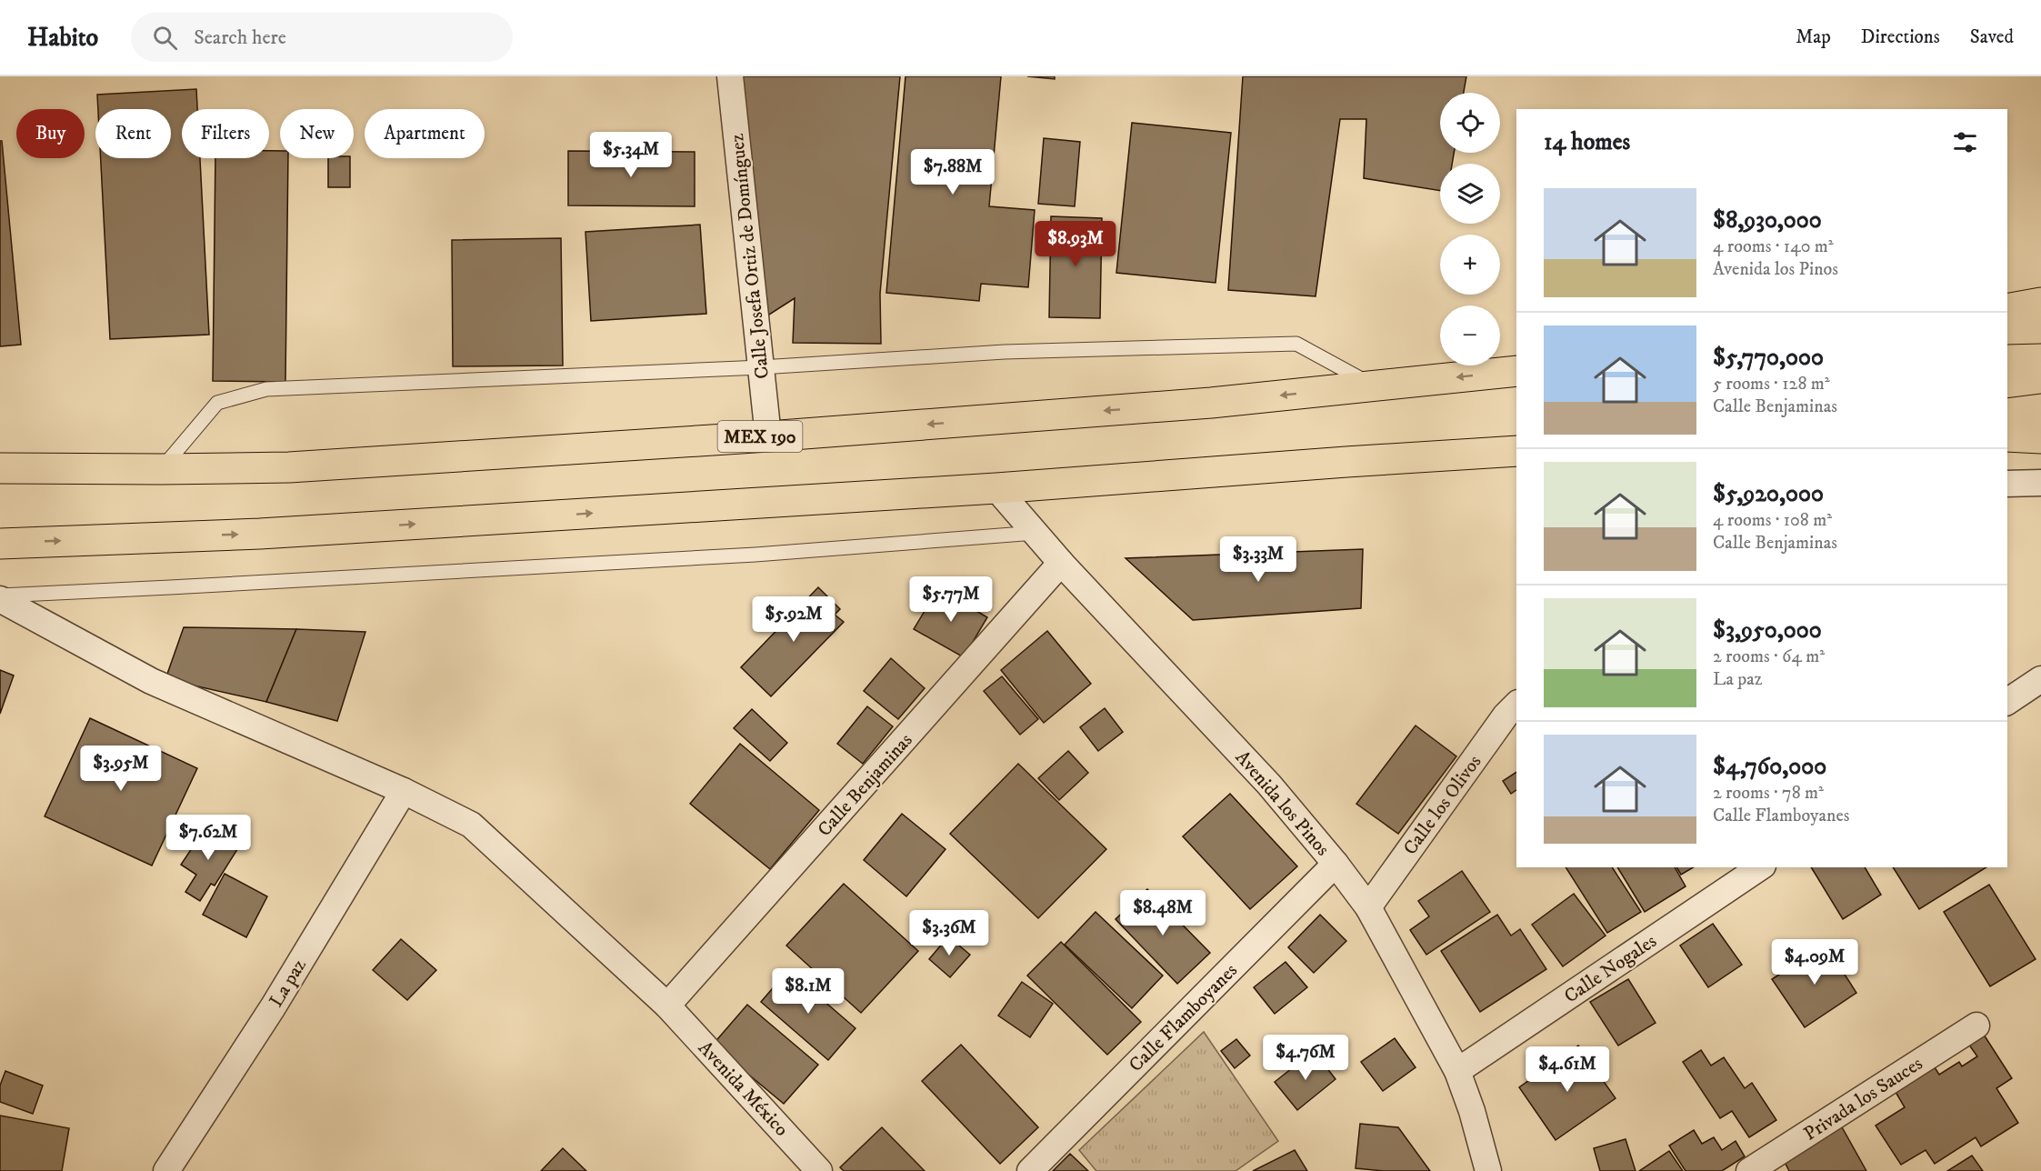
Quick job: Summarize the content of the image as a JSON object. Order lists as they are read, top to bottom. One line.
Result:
{"streets":{"main road":["MEX 190"],"street":["Calle Josefa Ortiz de Domínguez","Calle Benjaminas","Avenida los Pinos","Calle los Olivos","Calle Nogales","La paz","Calle Flamboyanes","Avenida México","Privada los Sauces"]},"crossings":[["Calle Josefa Ortiz de Domínguez","MEX 190"],["Calle Benjaminas","Avenida los Pinos"],["Calle Benjaminas","Avenida México"],["Avenida los Pinos","Calle los Olivos"],["Avenida los Pinos","Calle Nogales"],["Avenida los Pinos","Calle Flamboyanes"],["La paz","Avenida México"]],"page":{"header":"Habito","search":"Search here","nav":["Map","Directions","Saved"],"map_buttons":["+","−"],"chip":["Buy","Rent","Filters","New","Apartment"],"heading":"14 homes","price":["$5.34M","$7.88M","$8.93M","$3.33M","$5.77M","$5.92M","$3.95M","$7.62M","$8.48M","$3.36M","$4.09M","$8.1M","$4.76M","$4.61M"],"list":[{"name":"$8,930,000","note":"4 rooms · 140 m² · Avenida los Pinos"},{"name":"$5,770,000","note":"5 rooms · 128 m² · Calle Benjaminas"},{"name":"$5,920,000","note":"4 rooms · 108 m² · Calle Benjaminas"},{"name":"$3,950,000","note":"2 rooms · 64 m² · La paz"},{"name":"$4,760,000","note":"2 rooms · 78 m² · Calle Flamboyanes"}]}}
